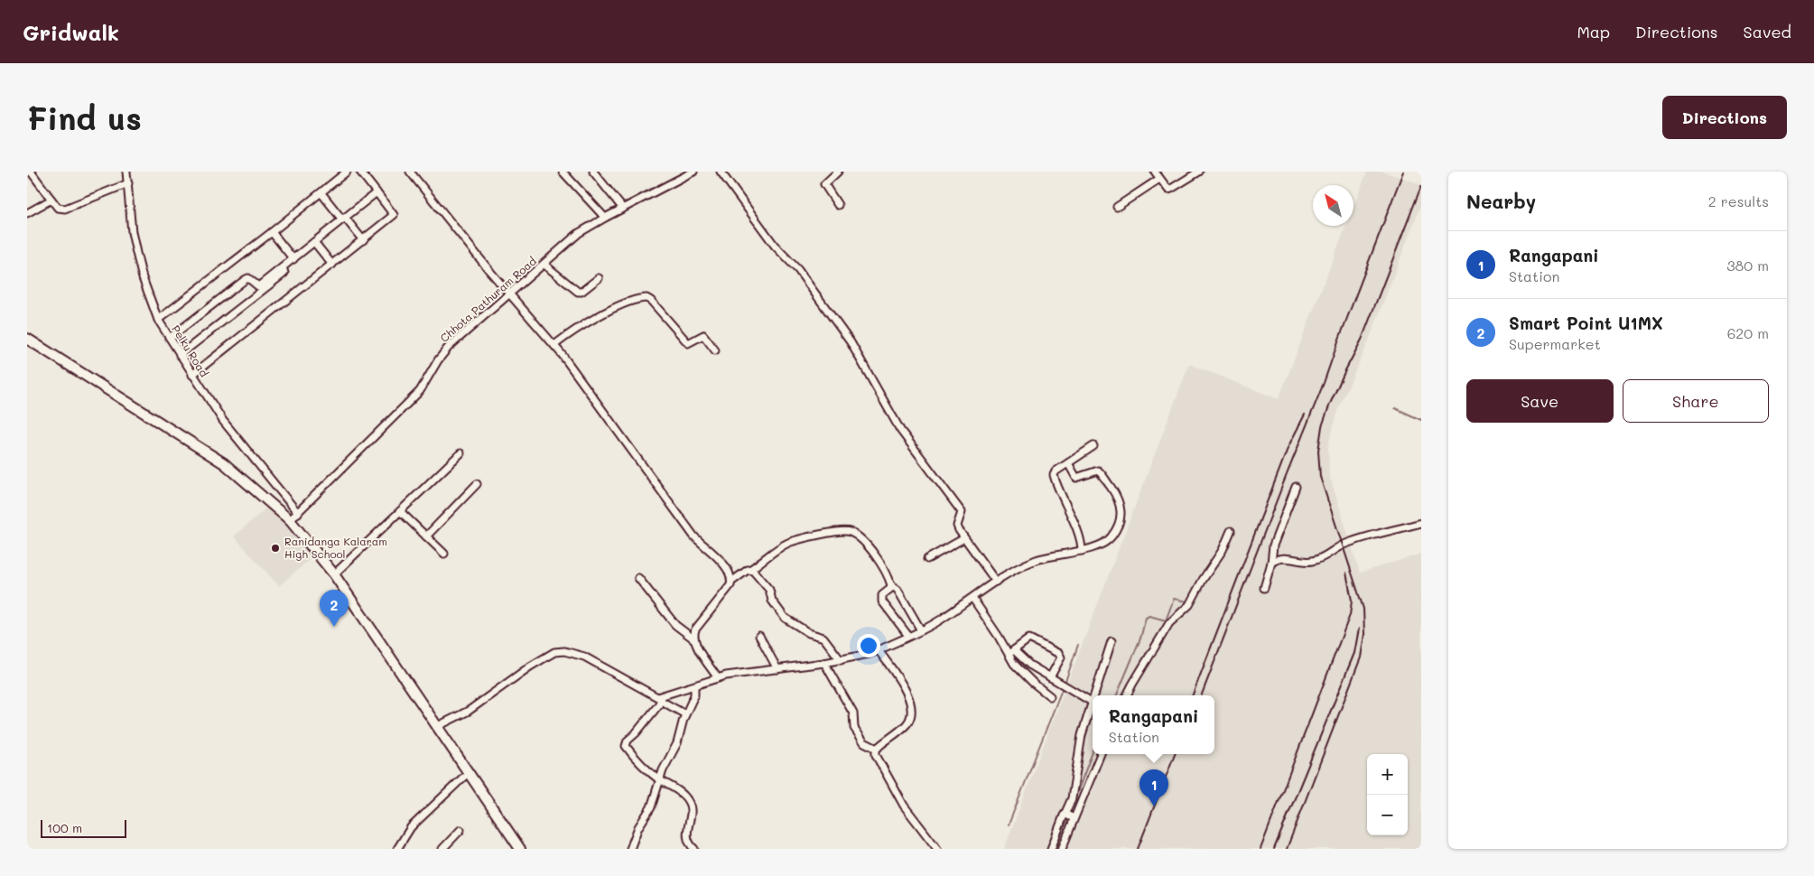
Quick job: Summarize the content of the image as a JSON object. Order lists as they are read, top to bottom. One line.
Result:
{"streets":{"street":["Chhota Pathuram Road","Pelku Road"]},"crossings":[["Chhota Pathuram Road","Pelku Road"]],"places":["Ranidanga Kalaram High School"],"scale_bar":"100 m","north":"top left","page":{"header":"Gridwalk","nav":["Map","Directions","Saved"],"buttons":["Directions",["Save","Share"]],"title":"Find us","heading":["Nearby","2 results"],"list":[{"mark":"1","name":"Rangapani","note":"Station","value":"380 m"},{"mark":"2","name":"Smart Point U1MX","note":"Supermarket","value":"620 m"}],"pins":["2","1"],"popup":["Rangapani","Station"],"map_buttons":["+","−"],"scale":"100 m"}}
